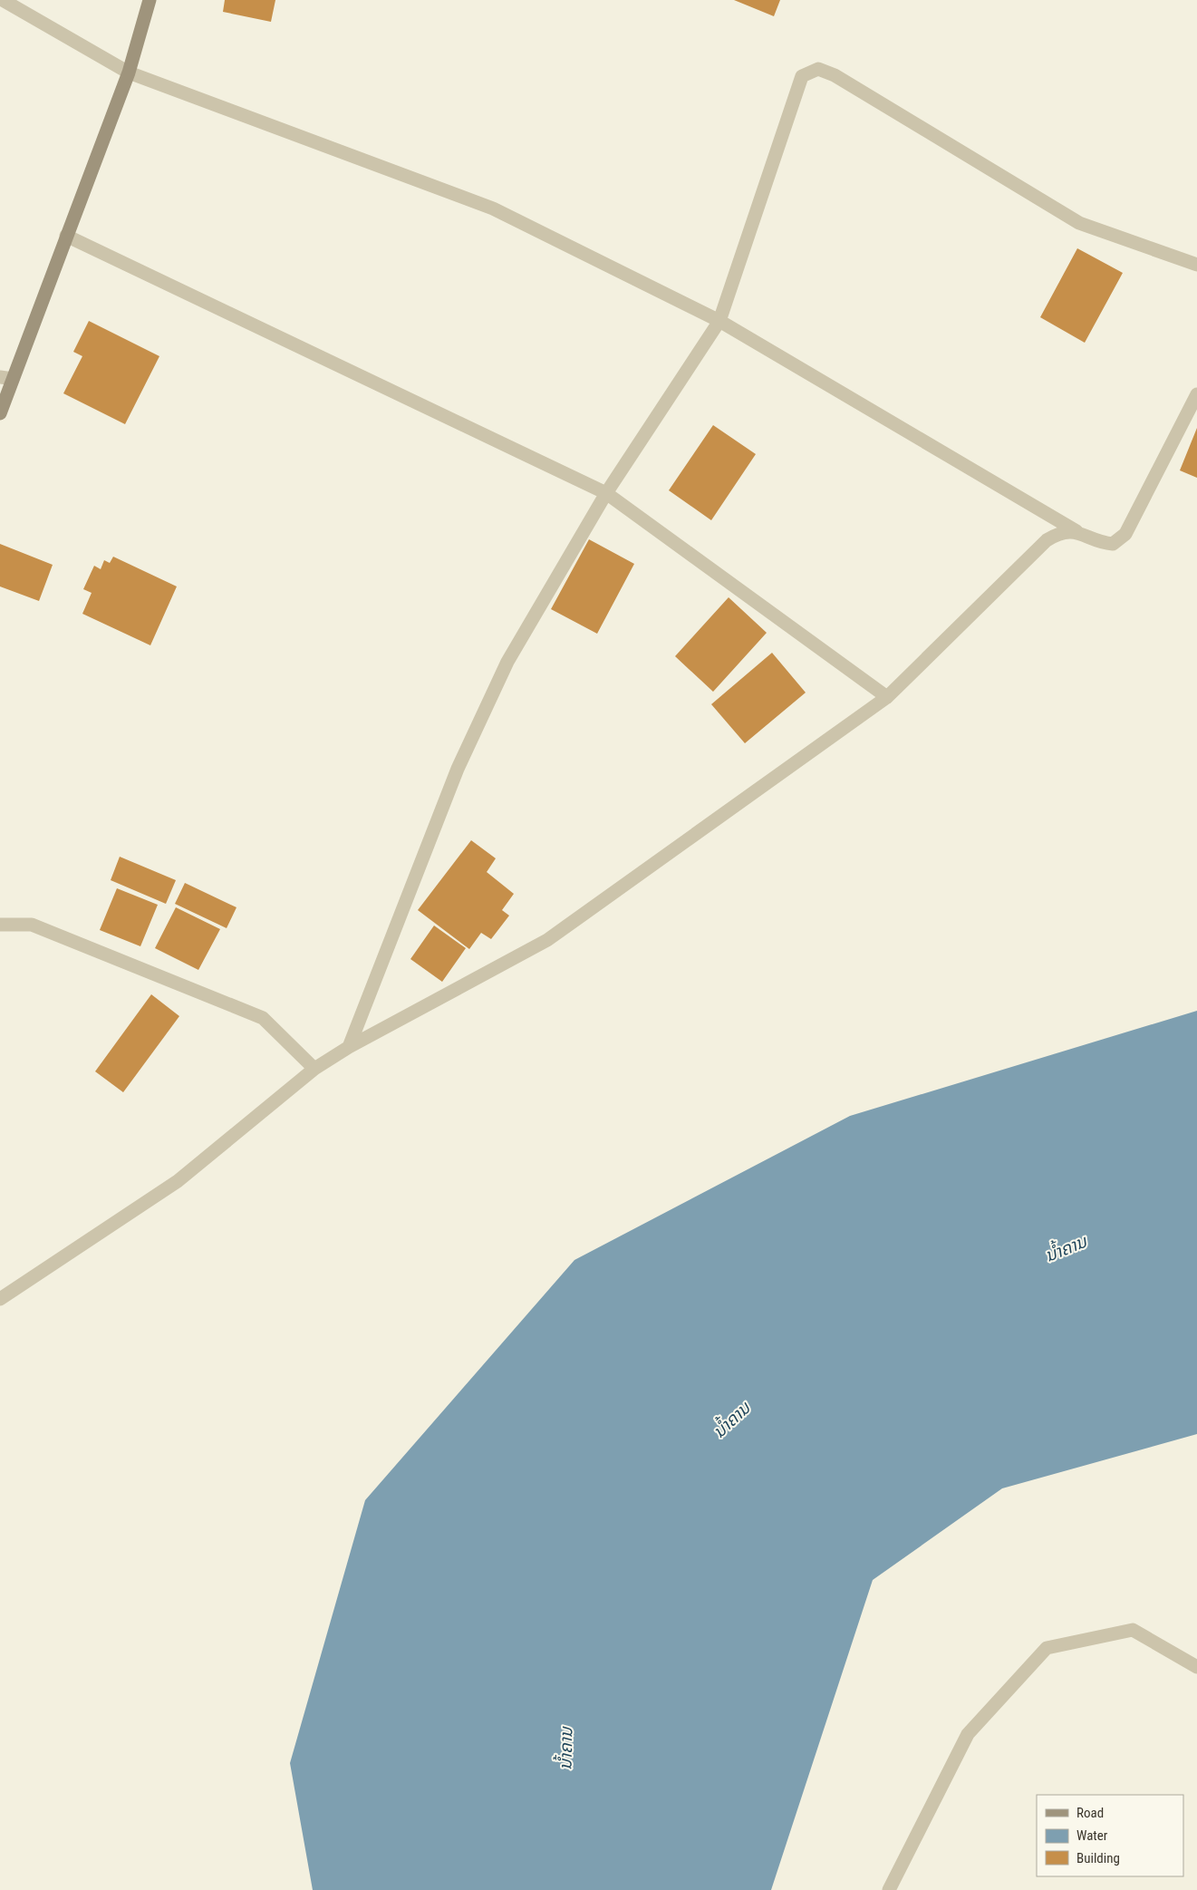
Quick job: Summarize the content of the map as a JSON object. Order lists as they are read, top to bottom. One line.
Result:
{"water":["ນ້ຳຄານ"],"legend":["Road","Water","Building"]}
